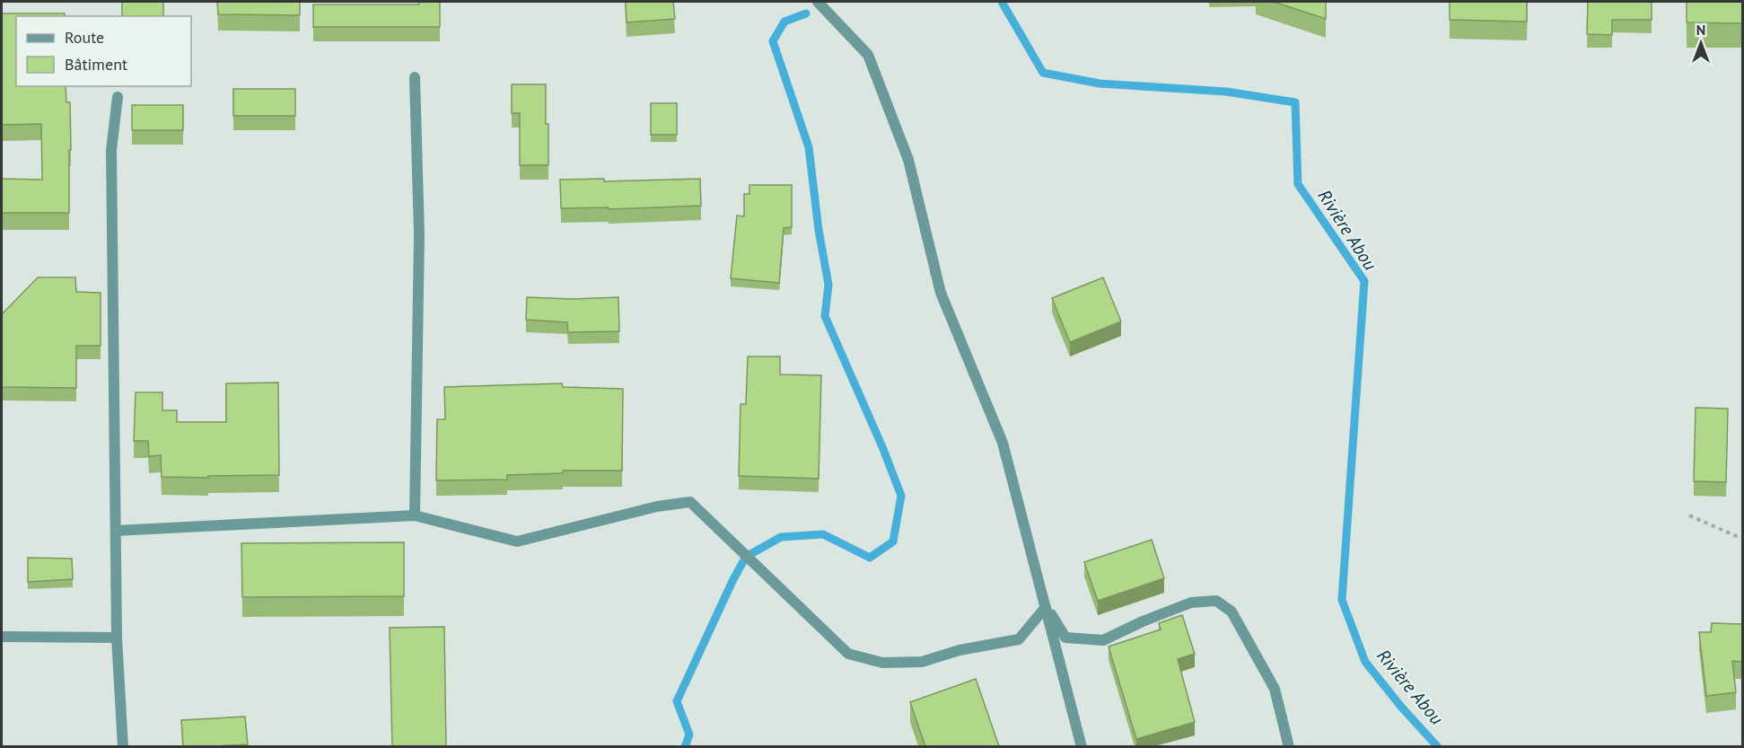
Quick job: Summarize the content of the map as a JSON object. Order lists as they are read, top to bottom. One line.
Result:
{"water":["Rivière Abou"],"legend":["Route","Bâtiment"],"north":"top"}
